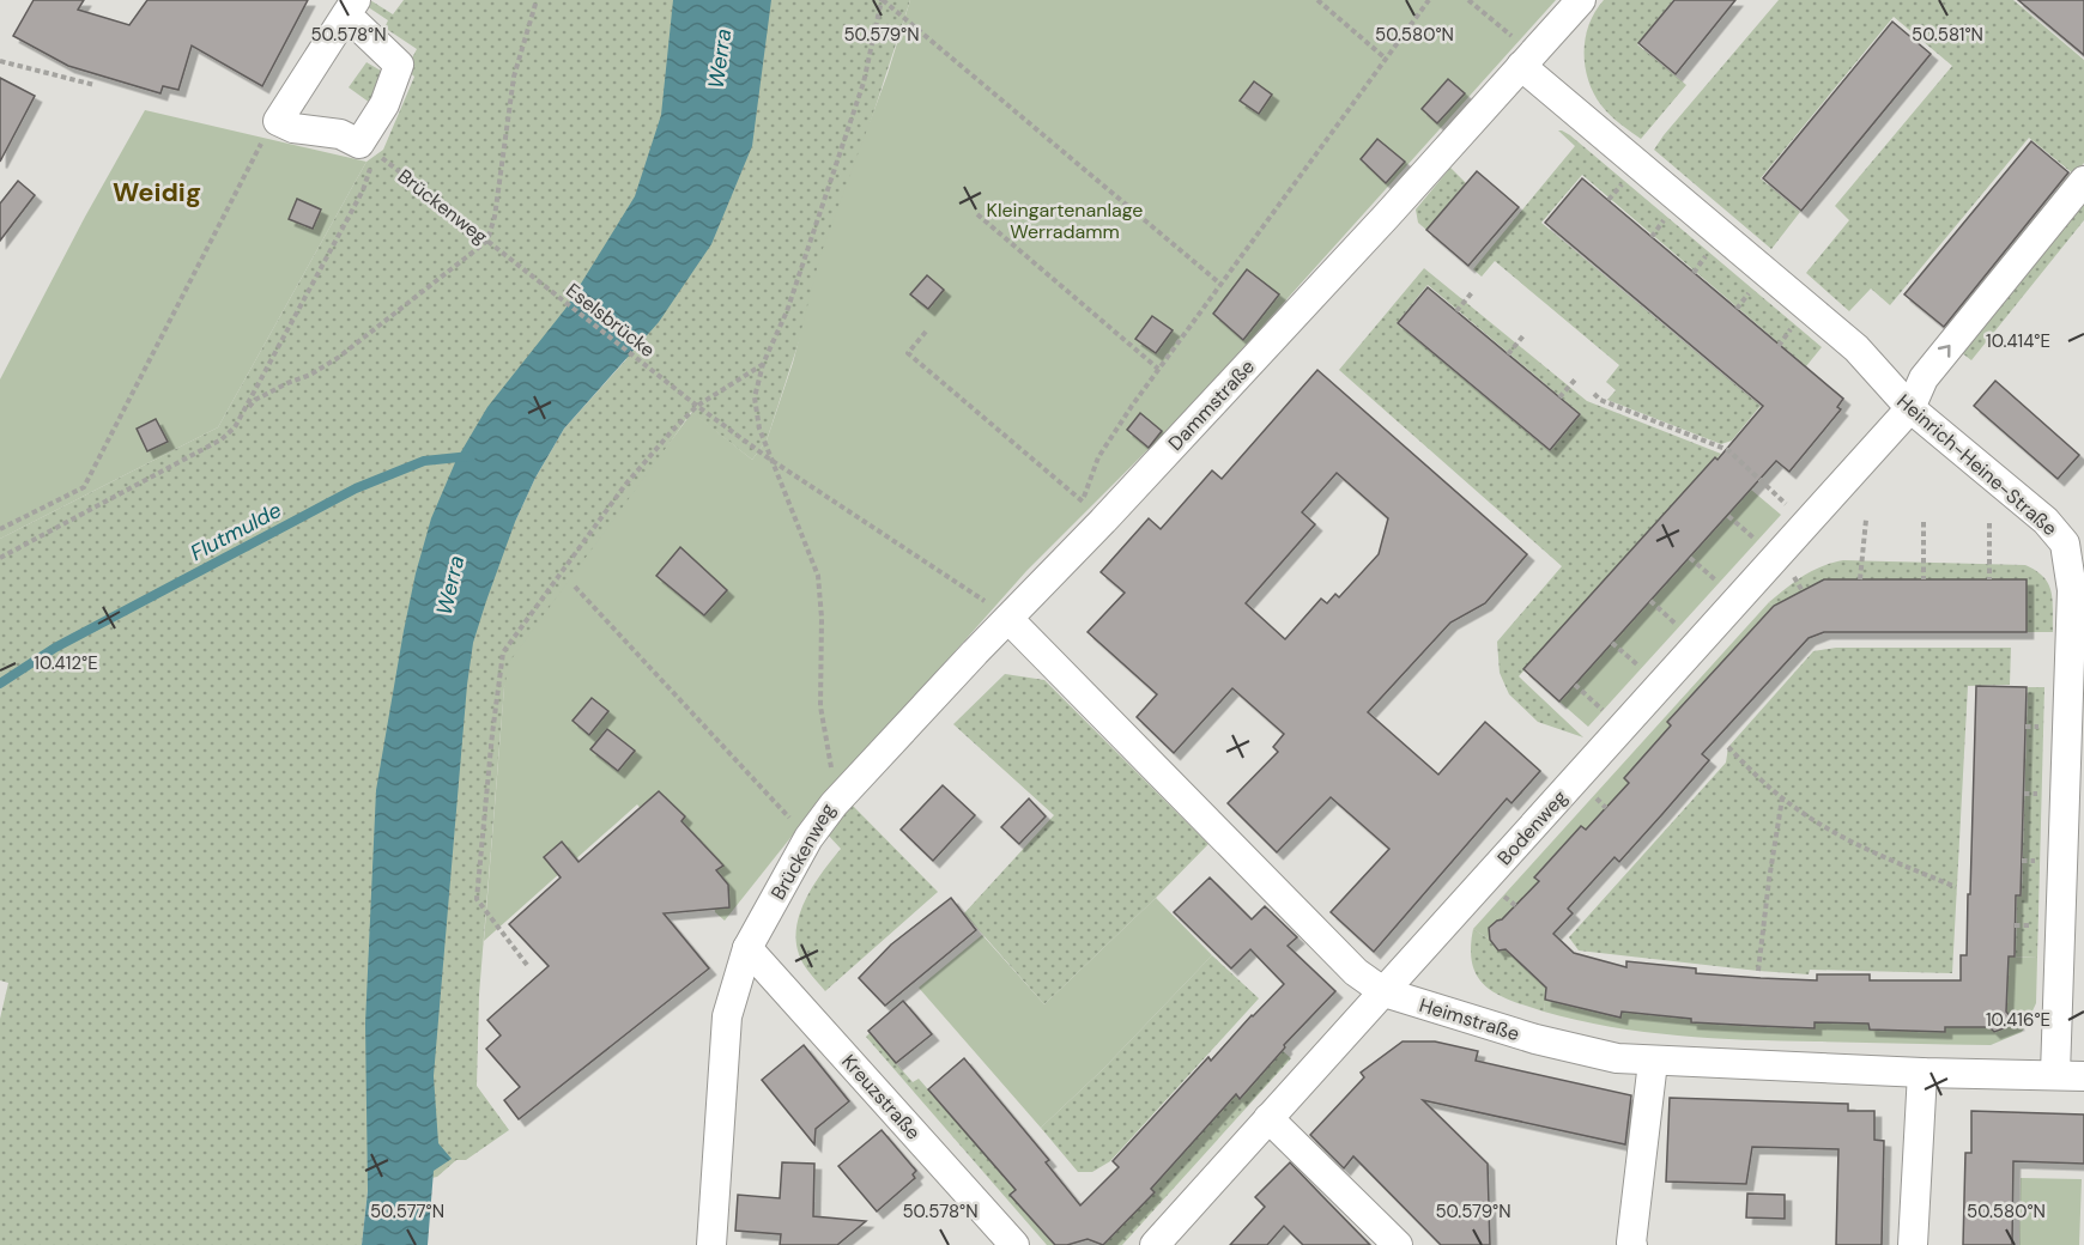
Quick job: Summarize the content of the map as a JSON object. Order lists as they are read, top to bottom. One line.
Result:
{"streets":{"street":["Brückenweg","Dammstraße","Heinrich-Heine-Straße","Bodenweg","Heimstraße","Kreuzstraße"],"path":["Eselsbrücke"]},"crossings":[["Brückenweg","Eselsbrücke"],["Brückenweg","Dammstraße"],["Brückenweg","Kreuzstraße"],["Eselsbrücke","Dammstraße"],["Eselsbrücke","Heimstraße"],["Dammstraße","Heinrich-Heine-Straße"],["Dammstraße","Heimstraße"],["Heinrich-Heine-Straße","Bodenweg"],["Heinrich-Heine-Straße","Heimstraße"],["Bodenweg","Heimstraße"]],"districts":["Weidig"],"water":["Werra","Flutmulde"],"parks":["Kleingartenanlage Werradamm"],"coordinates":["50.578°N","50.579°N","50.580°N","50.581°N","10.414°E","10.412°E","10.416°E","50.577°N"]}
